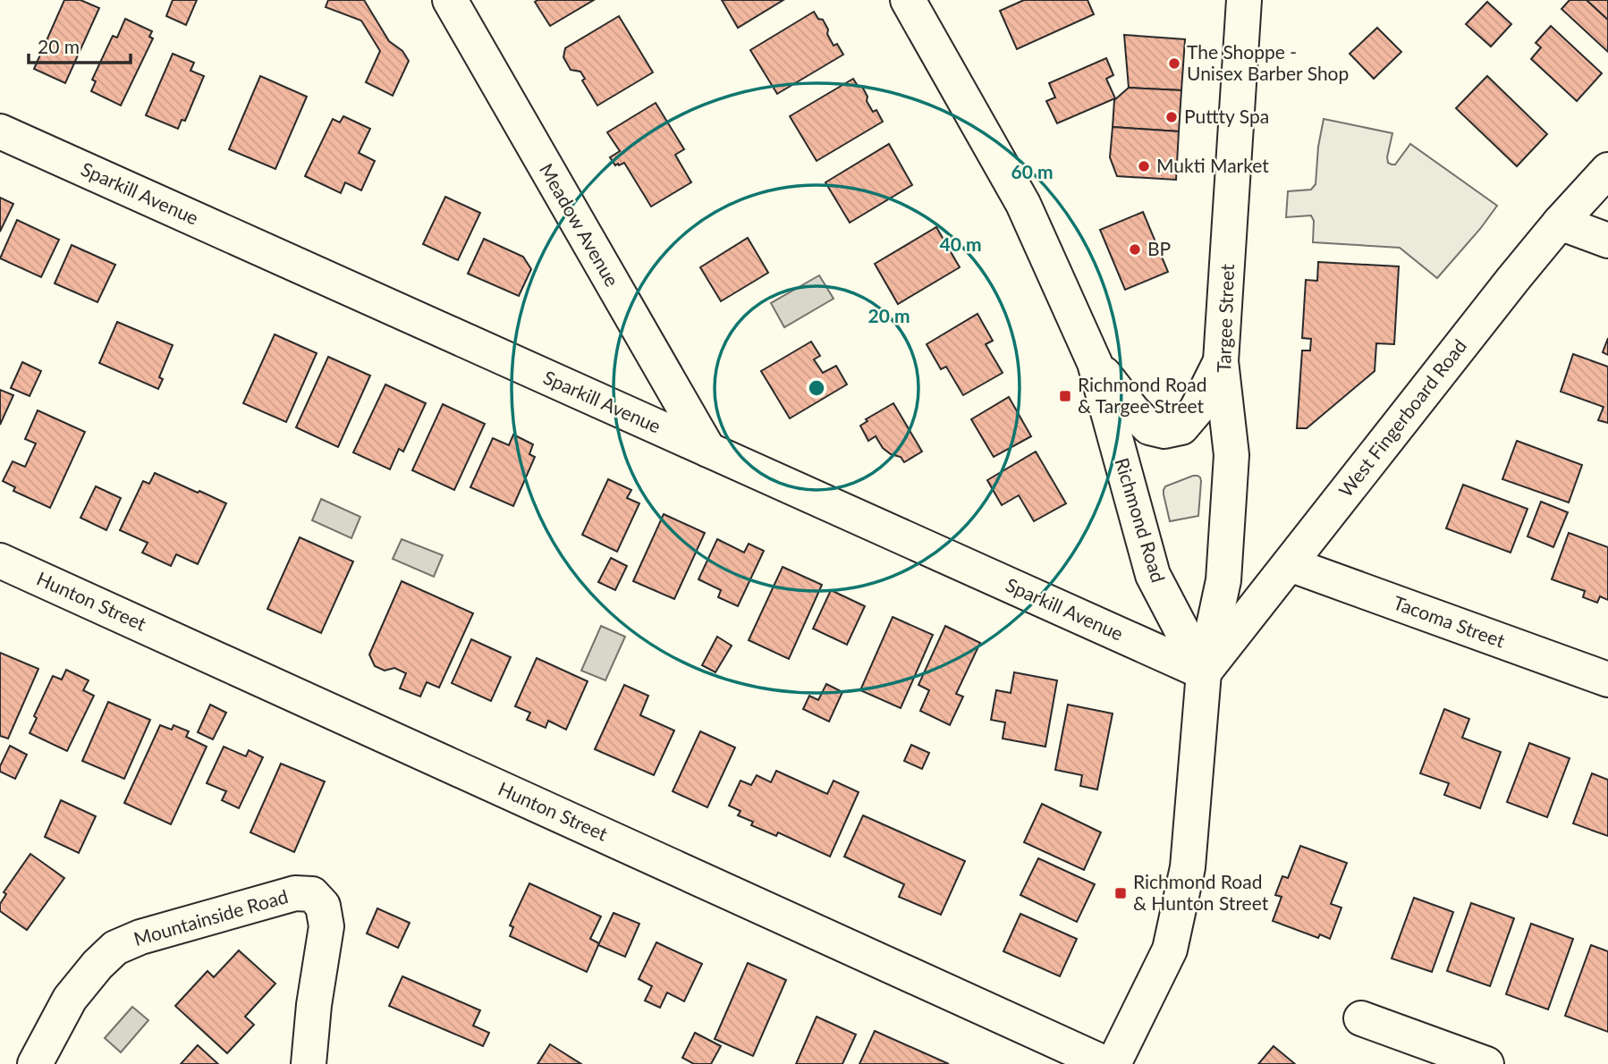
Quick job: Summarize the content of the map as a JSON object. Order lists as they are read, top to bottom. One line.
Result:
{"streets":{"street":["Sparkill Avenue","Meadow Avenue","Targee Street","West Fingerboard Road","Richmond Road","Hunton Street","Tacoma Street","Mountainside Road"]},"crossings":[["Sparkill Avenue","Meadow Avenue"],["Sparkill Avenue","Targee Street"],["Sparkill Avenue","West Fingerboard Road"],["Sparkill Avenue","Richmond Road"],["Targee Street","West Fingerboard Road"],["Targee Street","Richmond Road"],["West Fingerboard Road","Richmond Road"],["West Fingerboard Road","Tacoma Street"]],"places":{"other":["The Shoppe - Unisex Barber Shop","Puttty Spa","Mukti Market","BP"],"transit":["Richmond Road & Targee Street","Richmond Road & Hunton Street"]},"scale_bar":"20 m","rings":["60 m","40 m","20 m"]}
